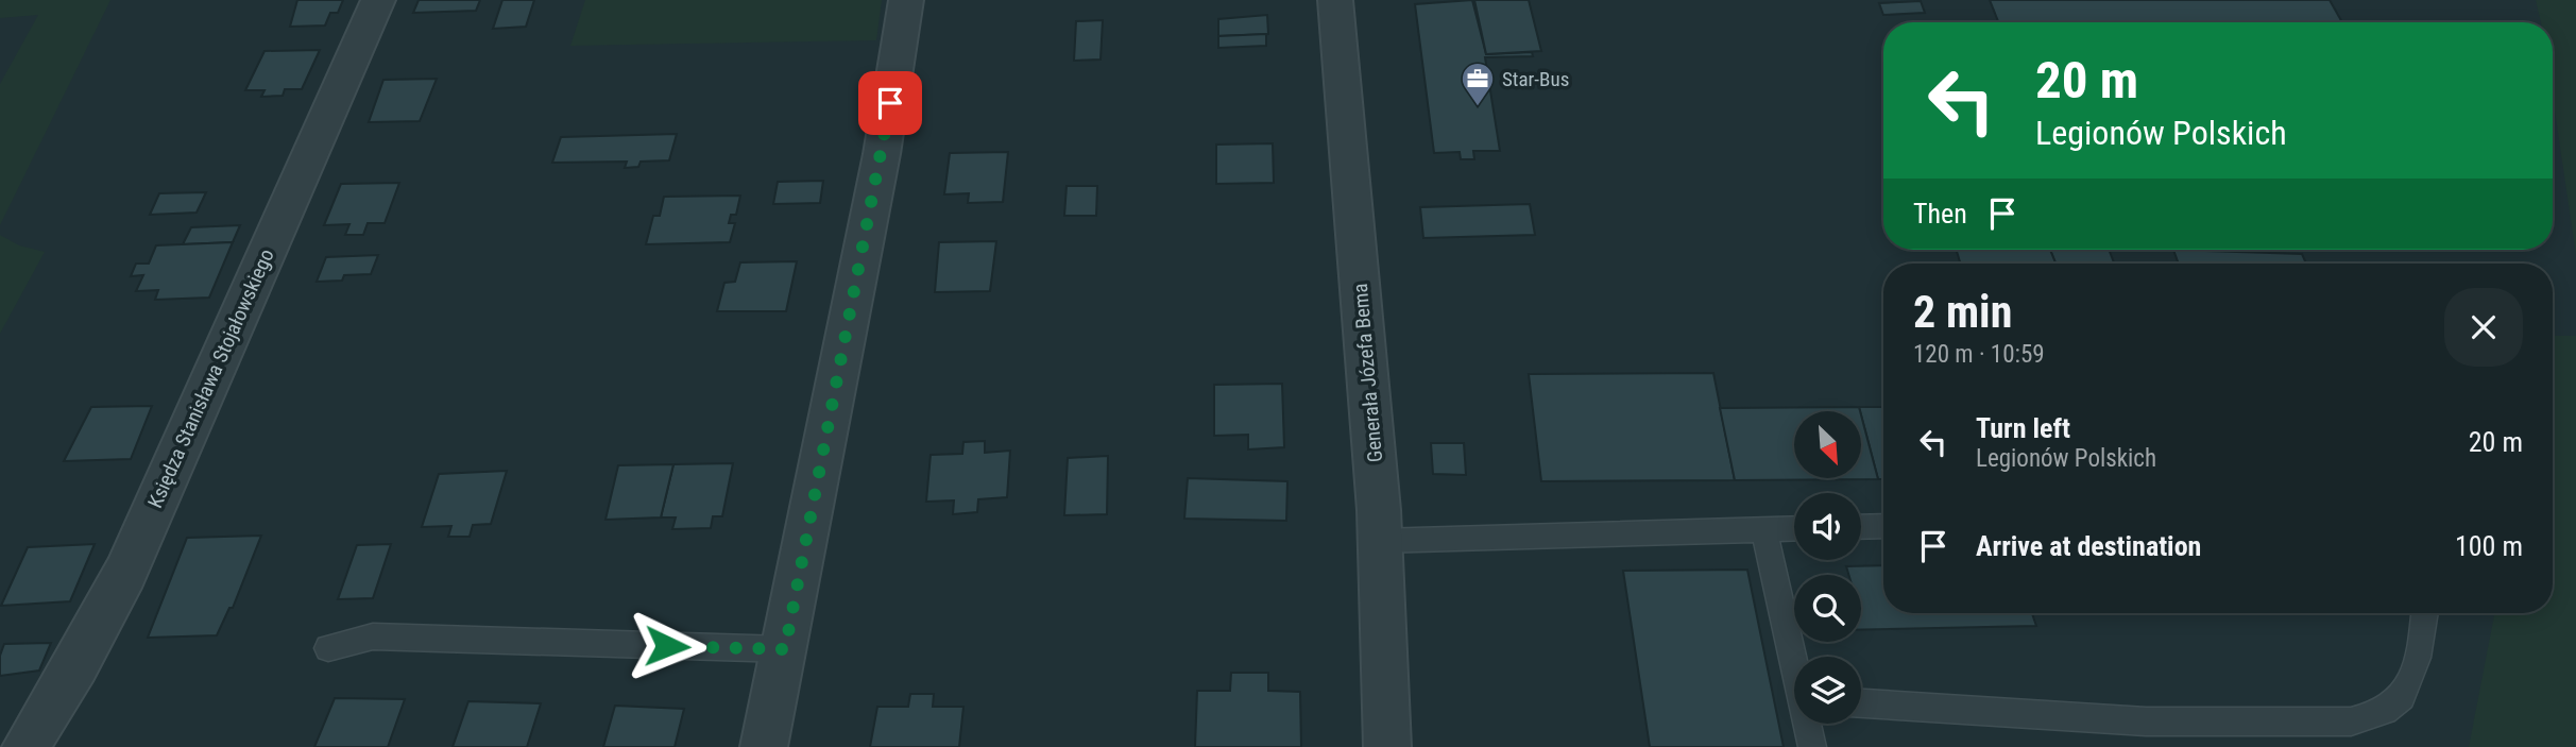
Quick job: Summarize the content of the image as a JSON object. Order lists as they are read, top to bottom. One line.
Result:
{"streets":{"street":["Generała Józefa Bema","Księdza Stanisława Stojałowskiego"]},"places":{"office":["Star-Bus"]},"north":"bottom right","page":{"turn":["20 m","Legionów Polskich"],"then":"Then","heading":["2 min","120 m · 10:59"],"list":[{"name":"Turn left","note":"Legionów Polskich","value":"20 m"},{"name":"Arrive at destination","value":"100 m"}]}}
